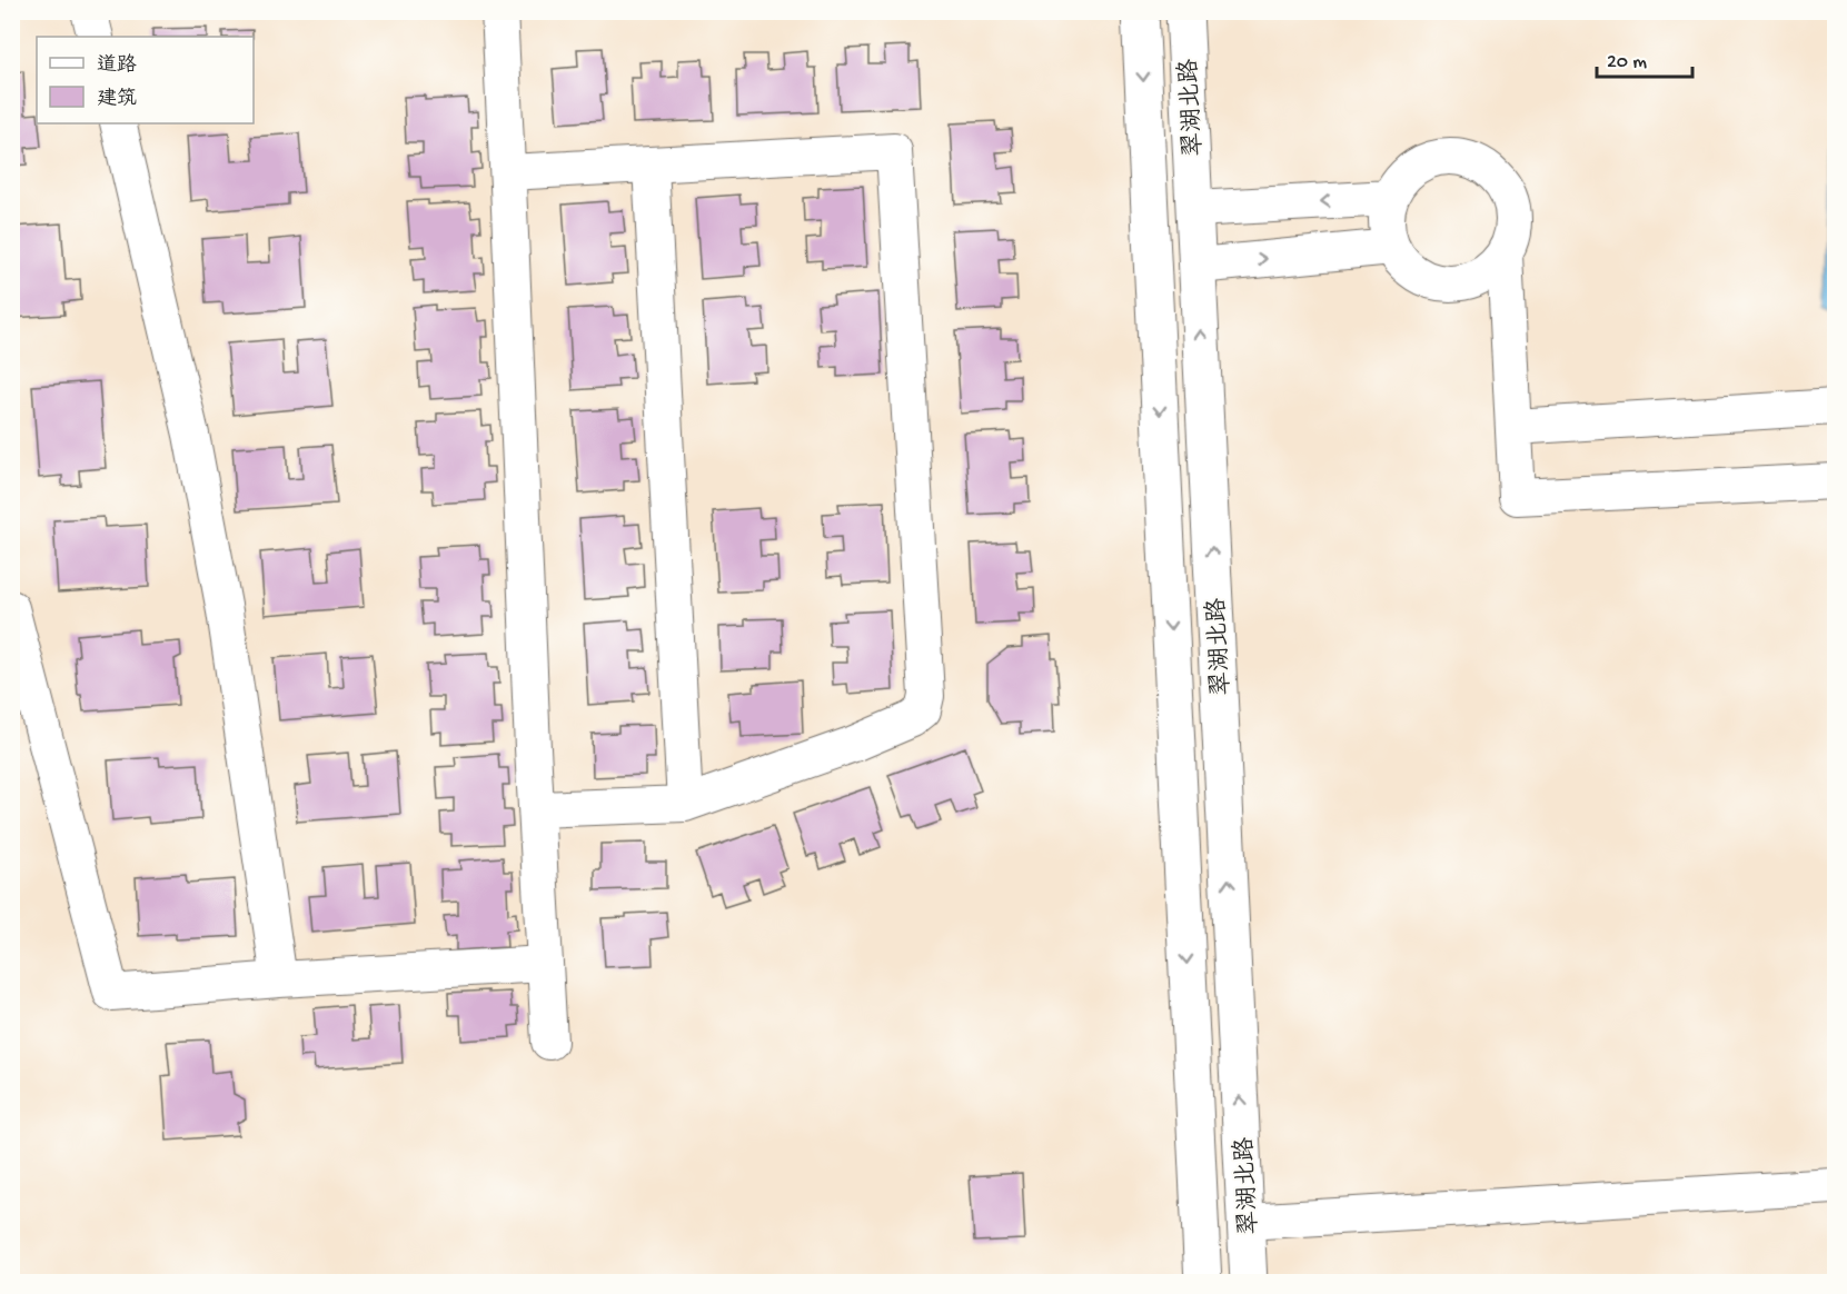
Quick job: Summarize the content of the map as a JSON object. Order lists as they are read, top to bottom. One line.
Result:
{"streets":{"street":["翠湖北路"]},"legend":["道路","建筑"],"scale_bar":"20 m"}
